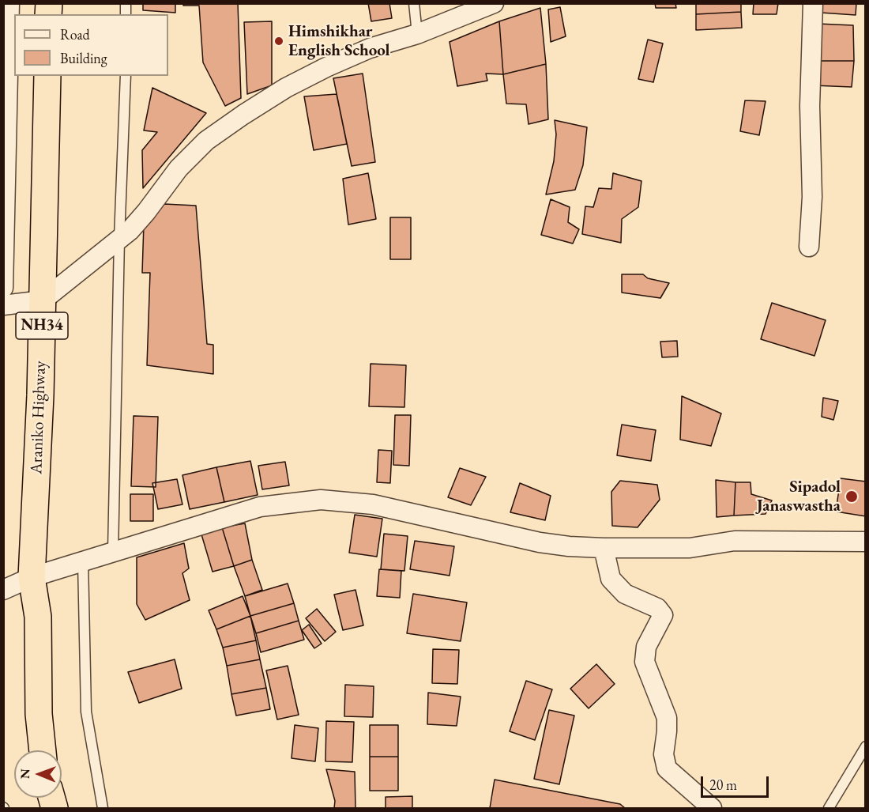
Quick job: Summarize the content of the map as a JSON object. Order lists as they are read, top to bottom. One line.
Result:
{"streets":{"highway":["NH34","Araniko Highway"]},"places":["Himshikhar English School","Sipadol Janaswastha"],"legend":["Road","Building"],"scale_bar":"20 m","north":"left"}
